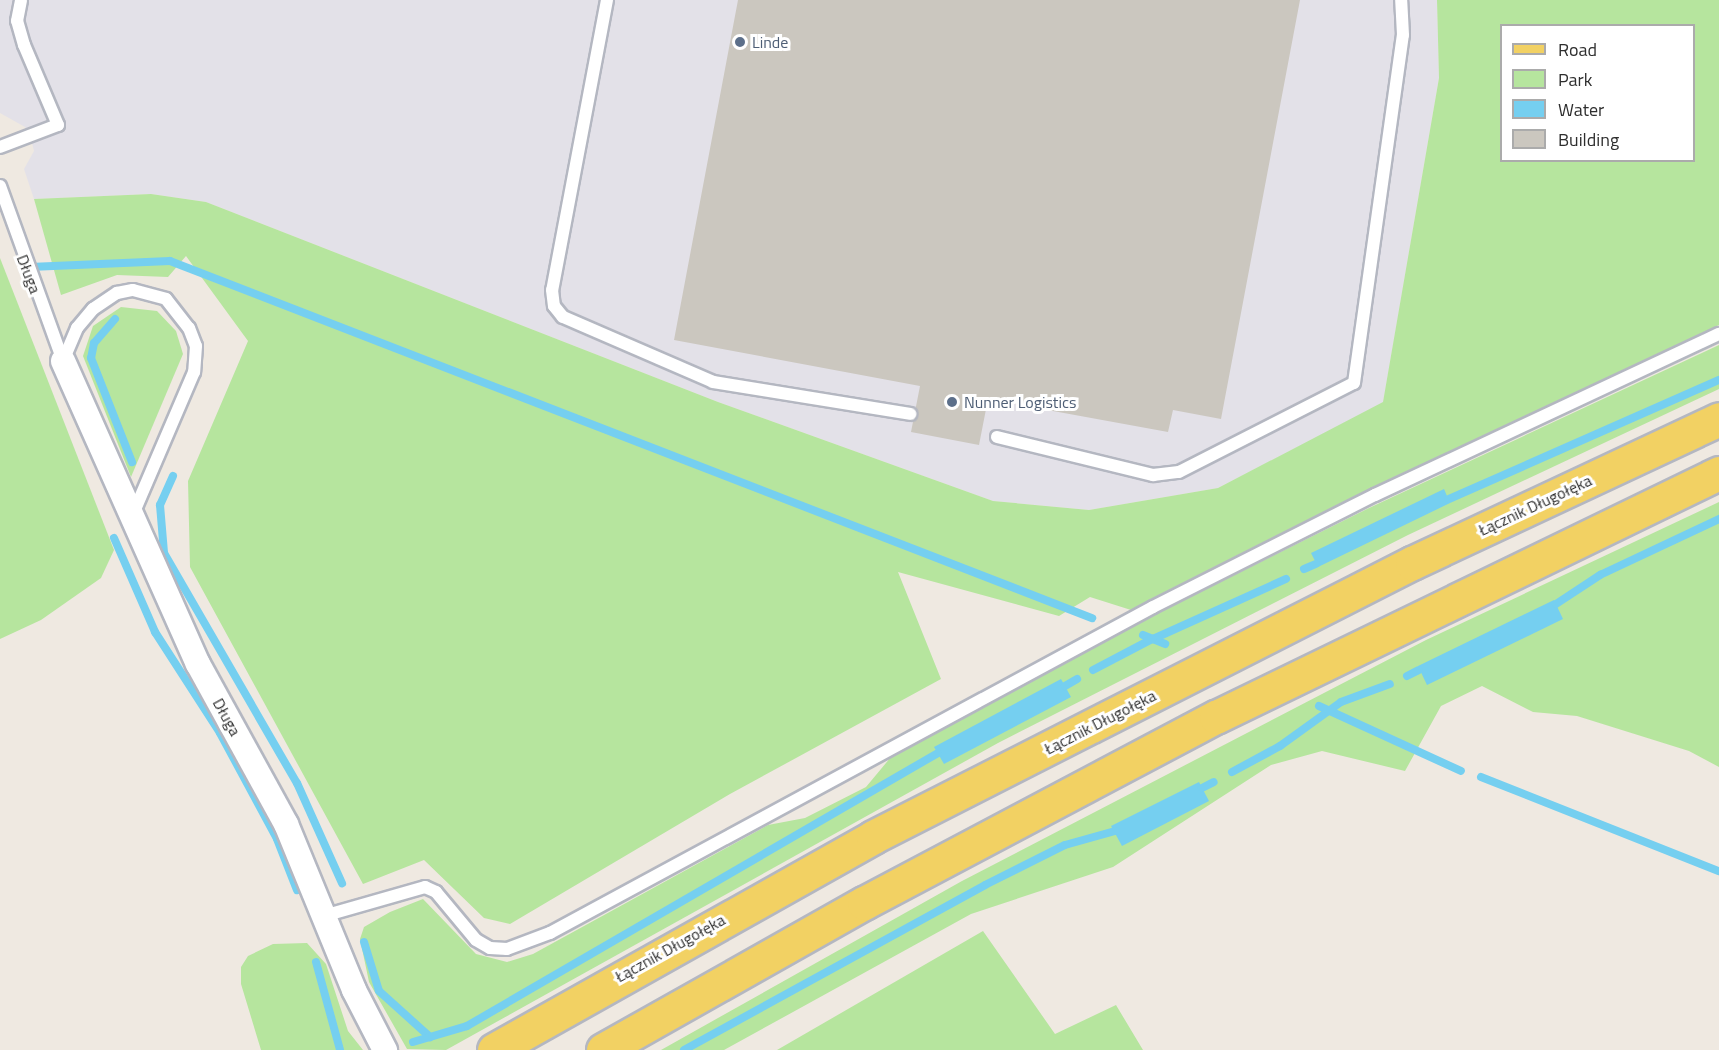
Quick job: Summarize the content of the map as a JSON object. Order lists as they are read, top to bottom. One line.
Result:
{"streets":{"main road":["Łącznik Długołęka"],"street":["Długa"]},"places":["Linde","Nunner Logistics"],"legend":["Road","Park","Water","Building"]}
